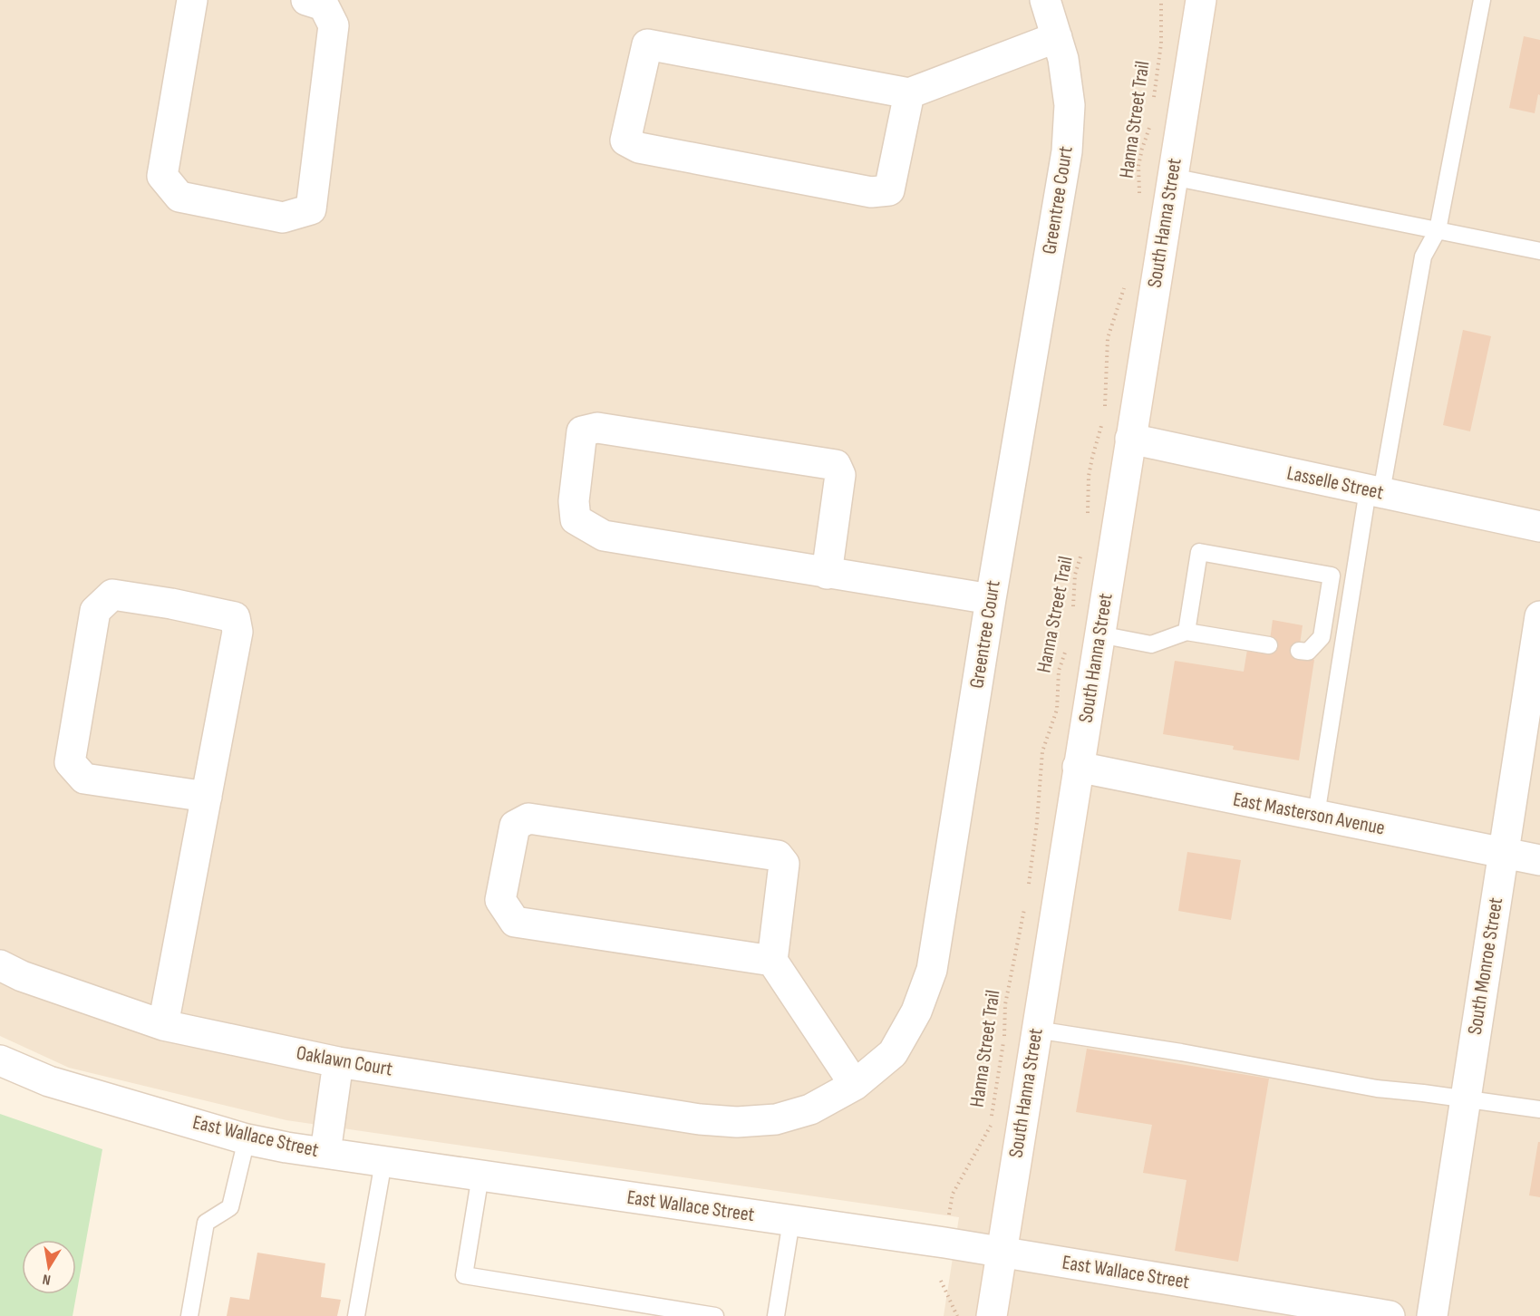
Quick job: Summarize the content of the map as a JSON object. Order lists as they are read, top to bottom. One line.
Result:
{"streets":{"street":["Greentree Court","South Hanna Street","Lasselle Street","East Masterson Avenue","South Monroe Street","Oaklawn Court","East Wallace Street"],"path":["Hanna Street Trail"]},"crossings":[["Greentree Court","Oaklawn Court"],["South Hanna Street","Lasselle Street"],["South Hanna Street","East Masterson Avenue"],["South Hanna Street","East Wallace Street"],["East Masterson Avenue","South Monroe Street"]],"north":"bottom"}
